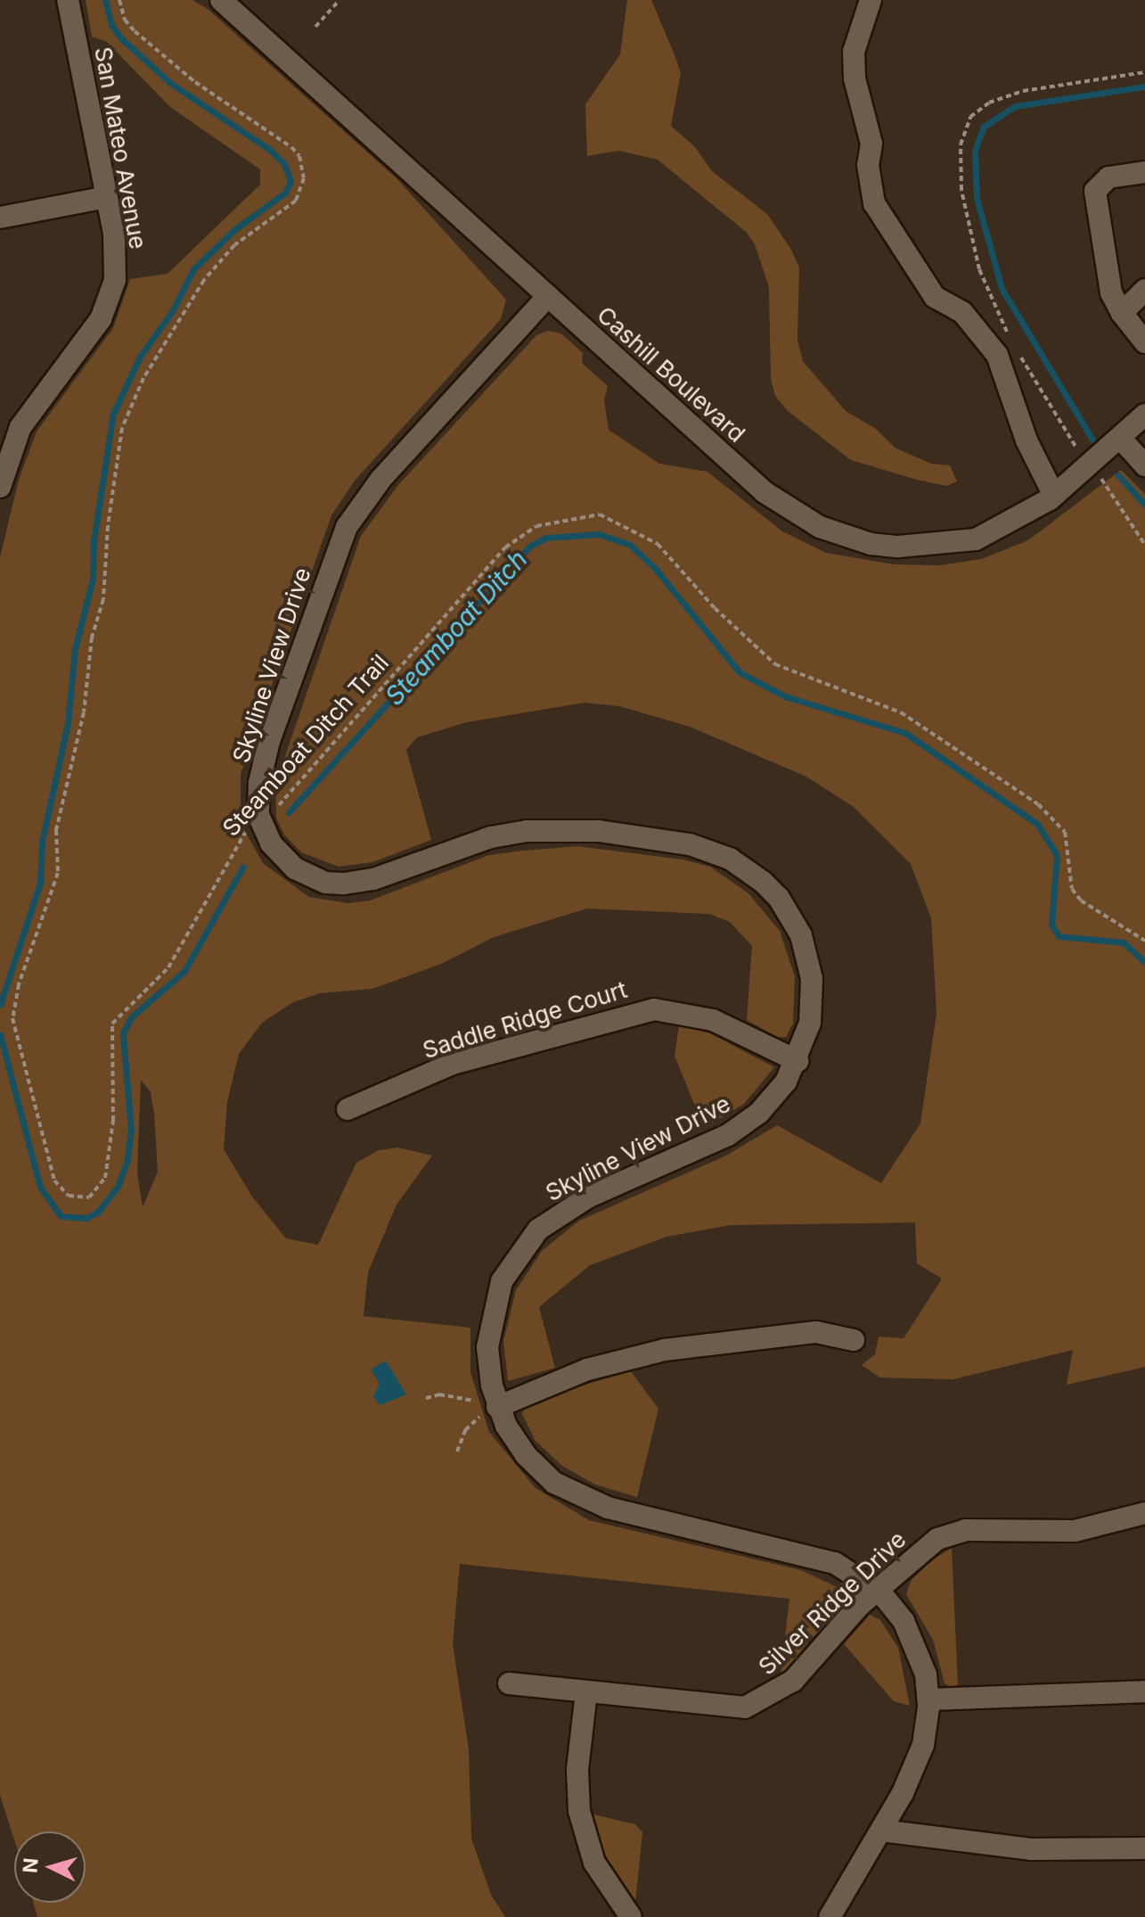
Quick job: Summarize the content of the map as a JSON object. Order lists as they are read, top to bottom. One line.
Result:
{"streets":{"street":["San Mateo Avenue","Cashill Boulevard","Skyline View Drive","Saddle Ridge Court","Silver Ridge Drive"],"path":["Steamboat Ditch Trail"]},"crossings":[["Cashill Boulevard","Skyline View Drive"],["Skyline View Drive","Steamboat Ditch Trail"],["Skyline View Drive","Saddle Ridge Court"],["Skyline View Drive","Silver Ridge Drive"]],"water":["Steamboat Ditch"],"north":"left"}
